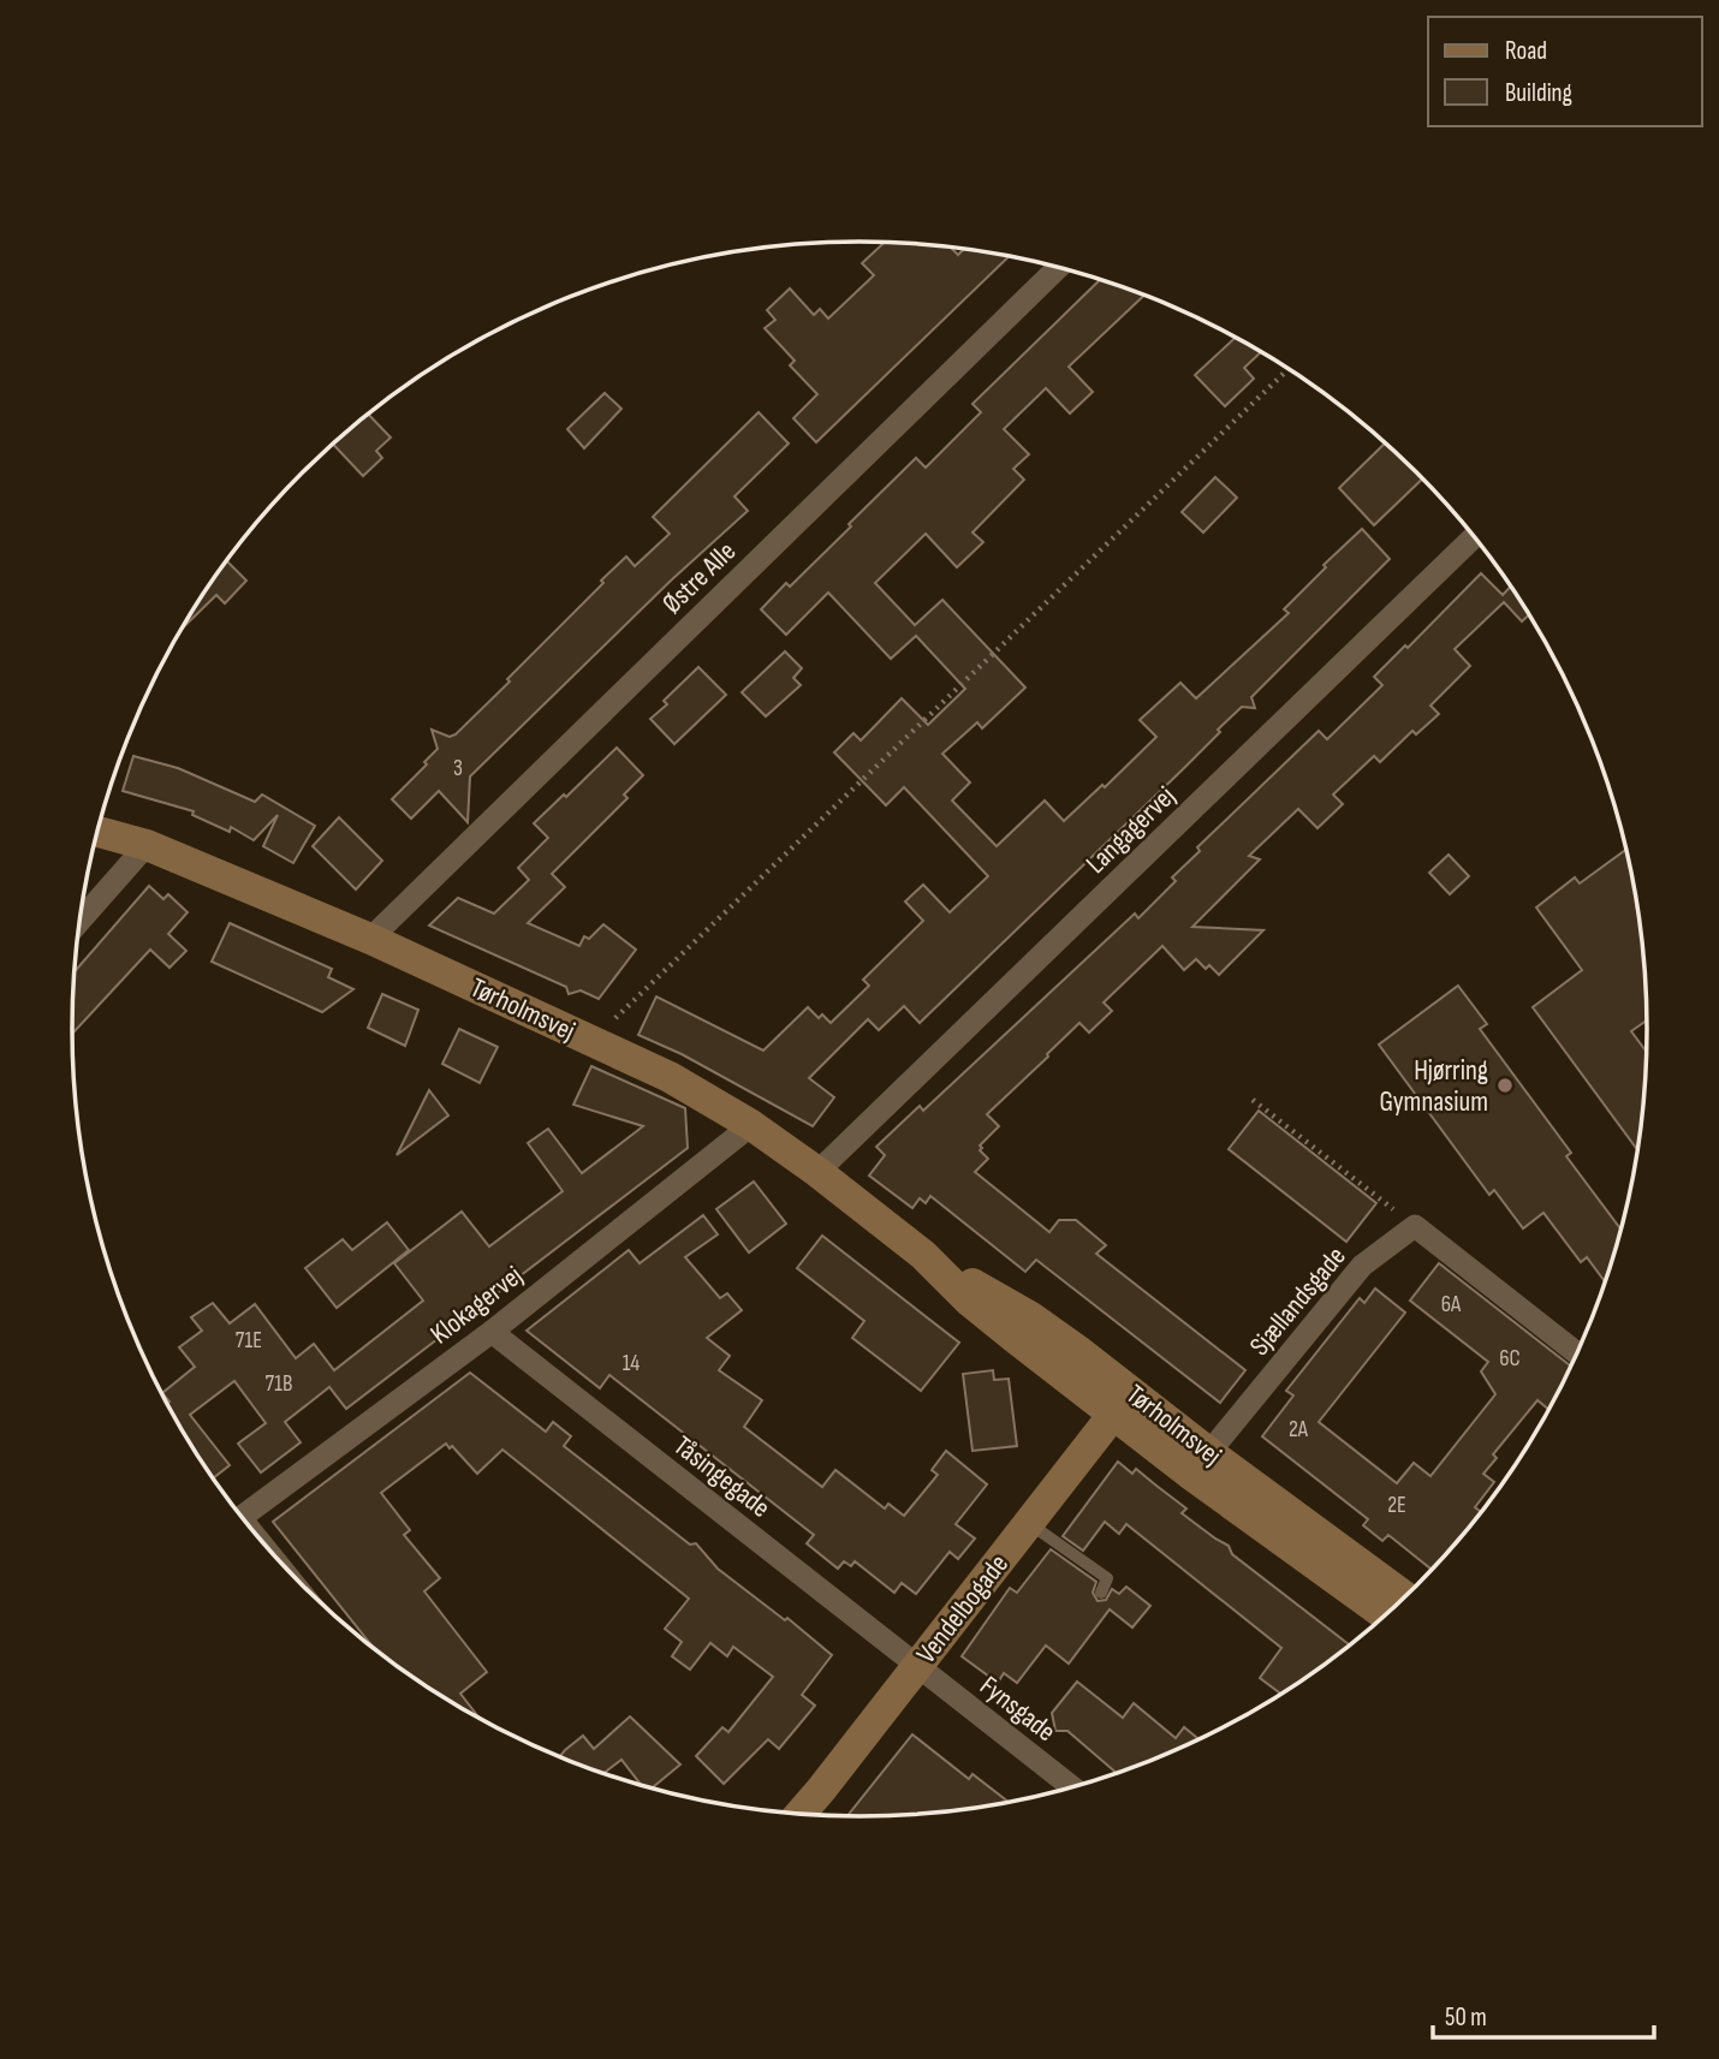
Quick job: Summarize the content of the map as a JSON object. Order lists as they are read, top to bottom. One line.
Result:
{"streets":{"street":["Østre Alle","Langagervej","Tørholmsvej","Sjællandsgade","Klokagervej","Tåsingegade","Vendelbogade","Fynsgade"]},"crossings":[["Østre Alle","Tørholmsvej"],["Langagervej","Tørholmsvej"],["Tørholmsvej","Sjællandsgade"],["Tørholmsvej","Klokagervej"],["Tørholmsvej","Vendelbogade"],["Klokagervej","Tåsingegade"],["Tåsingegade","Vendelbogade"],["Tåsingegade","Fynsgade"],["Vendelbogade","Fynsgade"]],"places":["Hjørring Gymnasium"],"house_numbers":["3","6A","71E","6C","14","71B","2A","2E"],"legend":["Road","Building"],"scale_bar":"50 m"}
